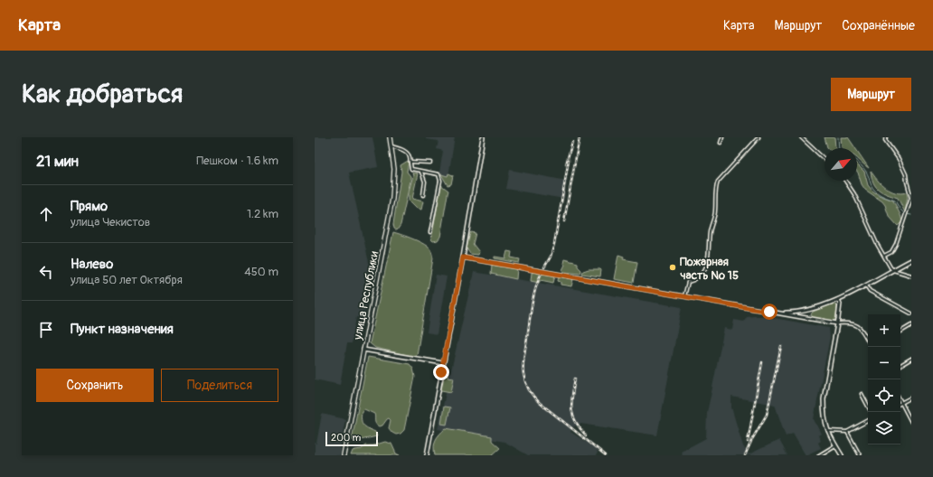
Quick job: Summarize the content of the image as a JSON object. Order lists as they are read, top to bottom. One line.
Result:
{"streets":{"main road":["улица Республики"]},"places":["Пожарная часть № 15"],"scale_bar":"200 m","north":"top right","page":{"header":"Карта","nav":["Карта","Маршрут","Сохранённые"],"buttons":["Маршрут",["Сохранить","Поделиться"]],"title":"Как добраться","heading":["21 мин","Пешком · 1.6 km"],"list":[["Прямо","улица Чекистов","1.2 km"],["Налево","улица 50 лет Октября","450 m"],"Пункт назначения"],"map_buttons":["+","−"],"scale":"200 m"}}
